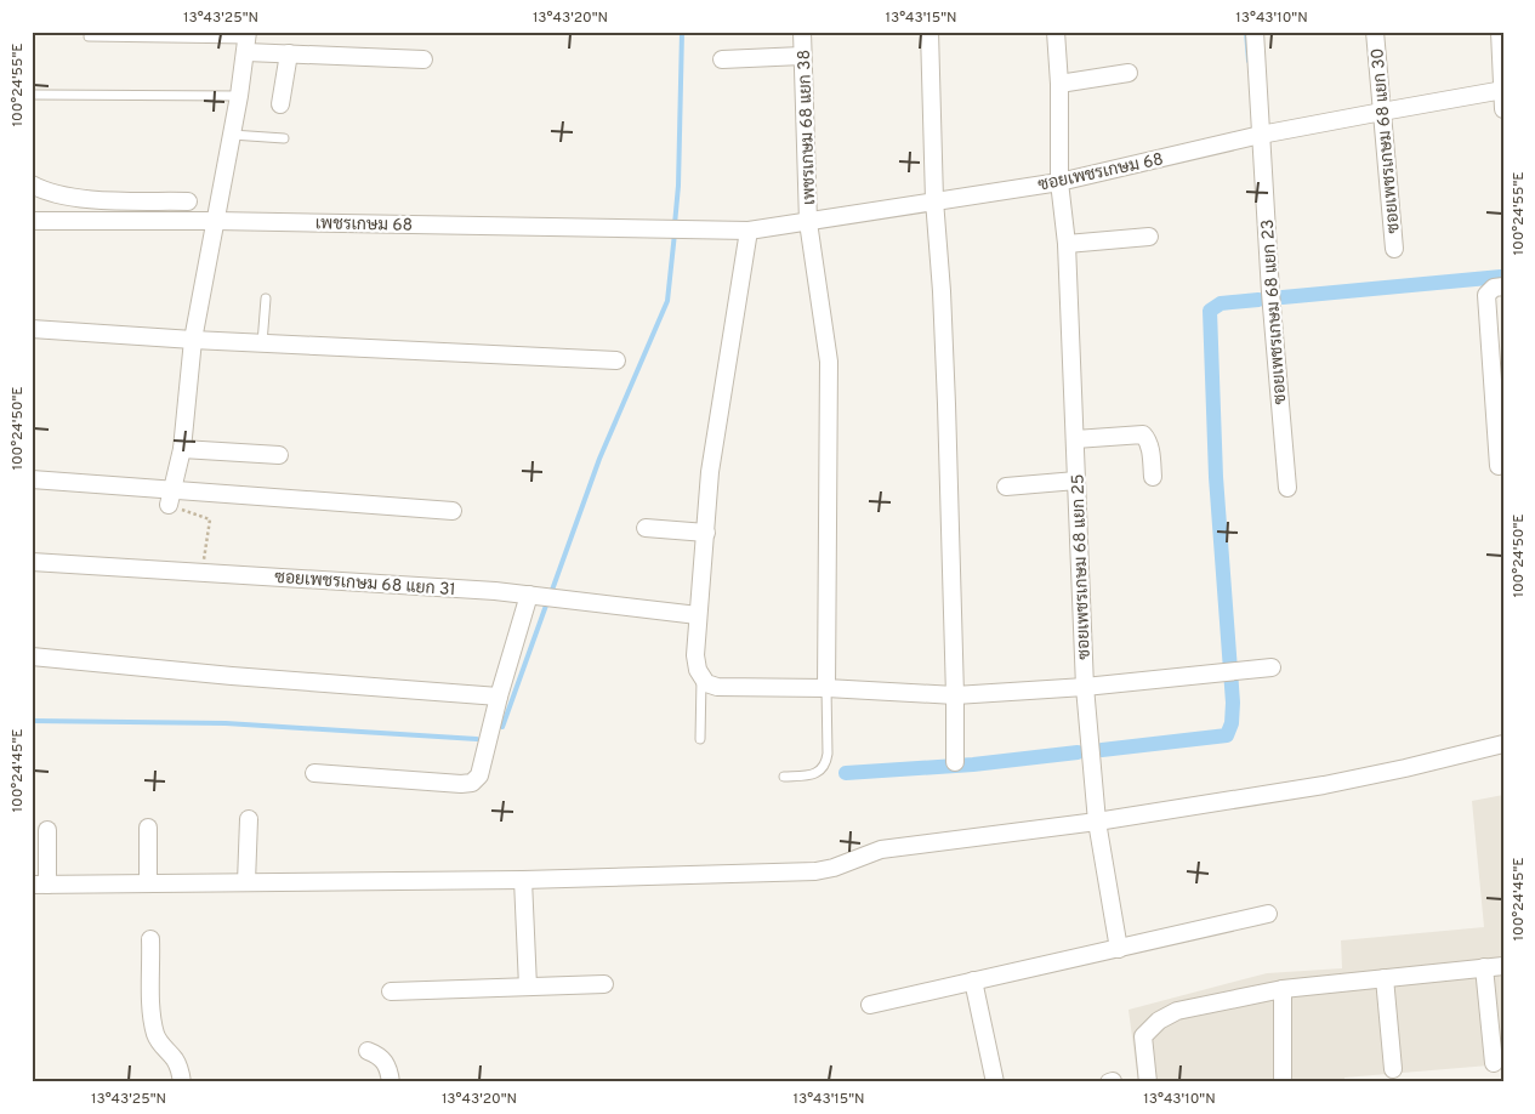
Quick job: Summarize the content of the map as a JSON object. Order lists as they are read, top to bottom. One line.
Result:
{"streets":{"street":["เพชรเกษม 68 แยก 38","ซอยเพชรเกษม 68 แยก 30","ซอยเพชรเกษม 68","เพชรเกษม 68","ซอยเพชรเกษม 68 แยก 23","ซอยเพชรเกษม 68 แยก 25","ซอยเพชรเกษม 68 แยก 31"]},"crossings":[["เพชรเกษม 68 แยก 38","ซอยเพชรเกษม 68"],["ซอยเพชรเกษม 68 แยก 30","ซอยเพชรเกษม 68"],["ซอยเพชรเกษม 68","เพชรเกษม 68"],["ซอยเพชรเกษม 68","ซอยเพชรเกษม 68 แยก 23"],["ซอยเพชรเกษม 68","ซอยเพชรเกษม 68 แยก 25"]],"coordinates":["13°43'25\"N","13°43'20\"N","13°43'15\"N","13°43'10\"N","100°24'55\"E","100°24'50\"E","100°24'45\"E"]}
